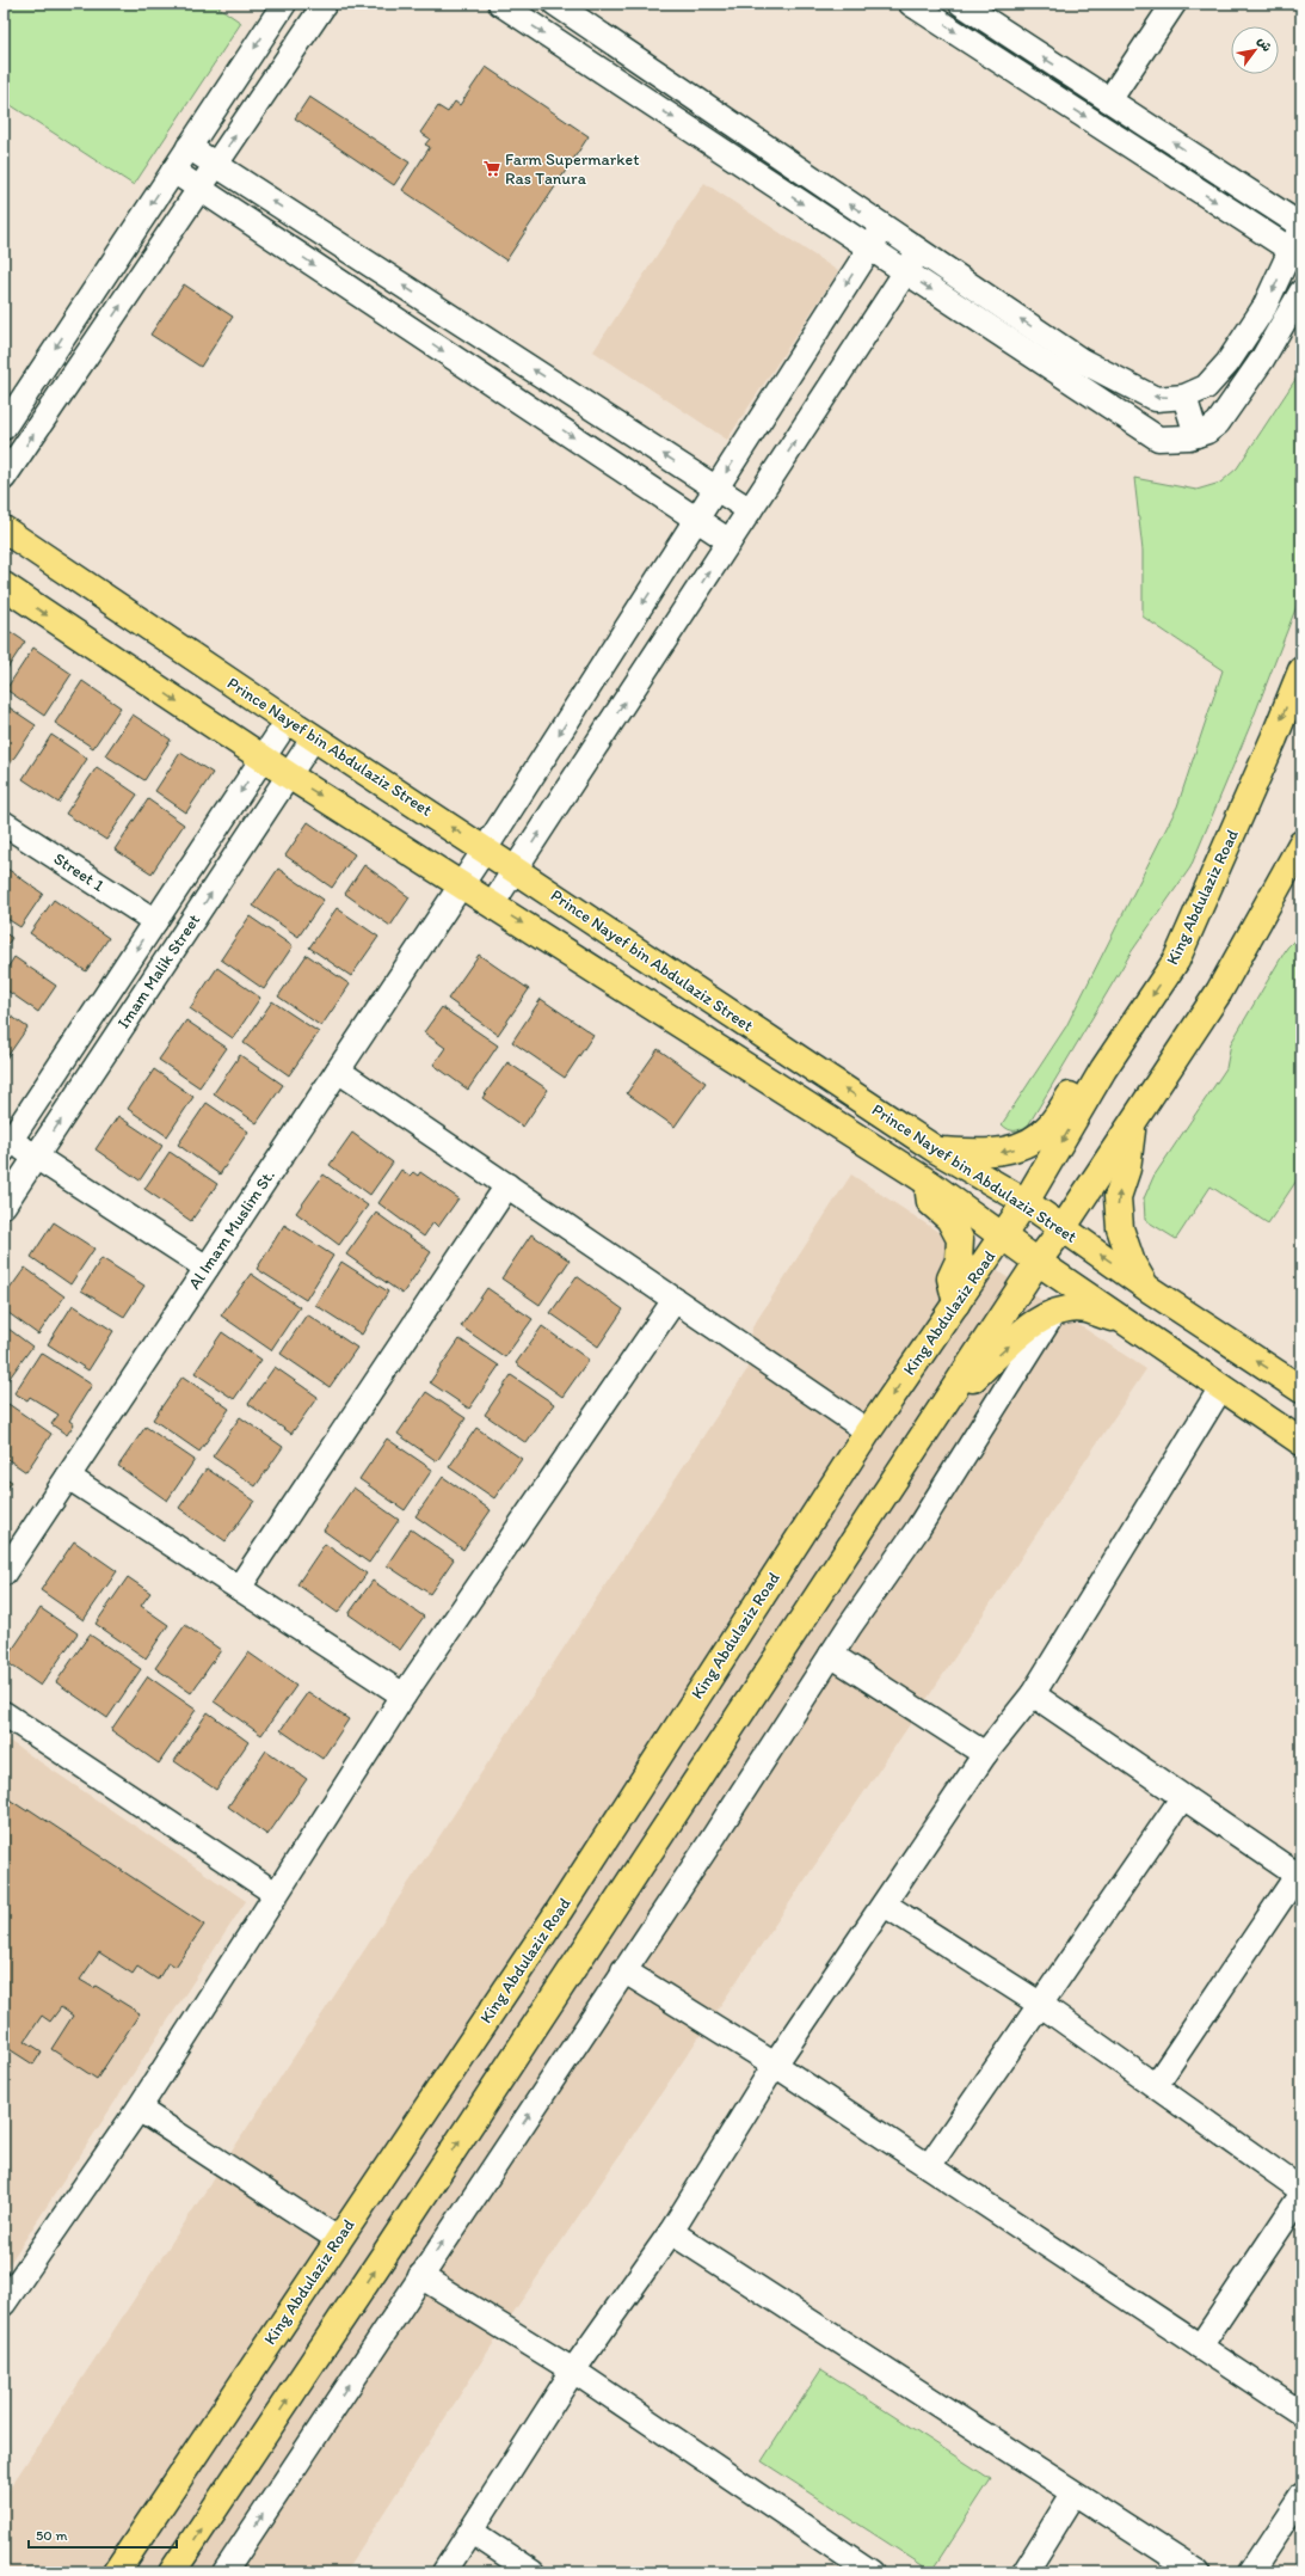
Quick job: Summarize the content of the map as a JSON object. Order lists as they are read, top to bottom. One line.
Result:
{"streets":{"main road":["Prince Nayef bin Abdulaziz Street","King Abdulaziz Road"],"street":["Street 1","Imam Malik Street","Al Imam Muslim St."]},"crossings":[["Prince Nayef bin Abdulaziz Street","King Abdulaziz Road"],["Prince Nayef bin Abdulaziz Street","Imam Malik Street"],["Prince Nayef bin Abdulaziz Street","Al Imam Muslim St."],["Street 1","Imam Malik Street"]],"places":{"supermarket":["Farm Supermarket Ras Tanura"]},"scale_bar":"50 m","north":"top right"}
